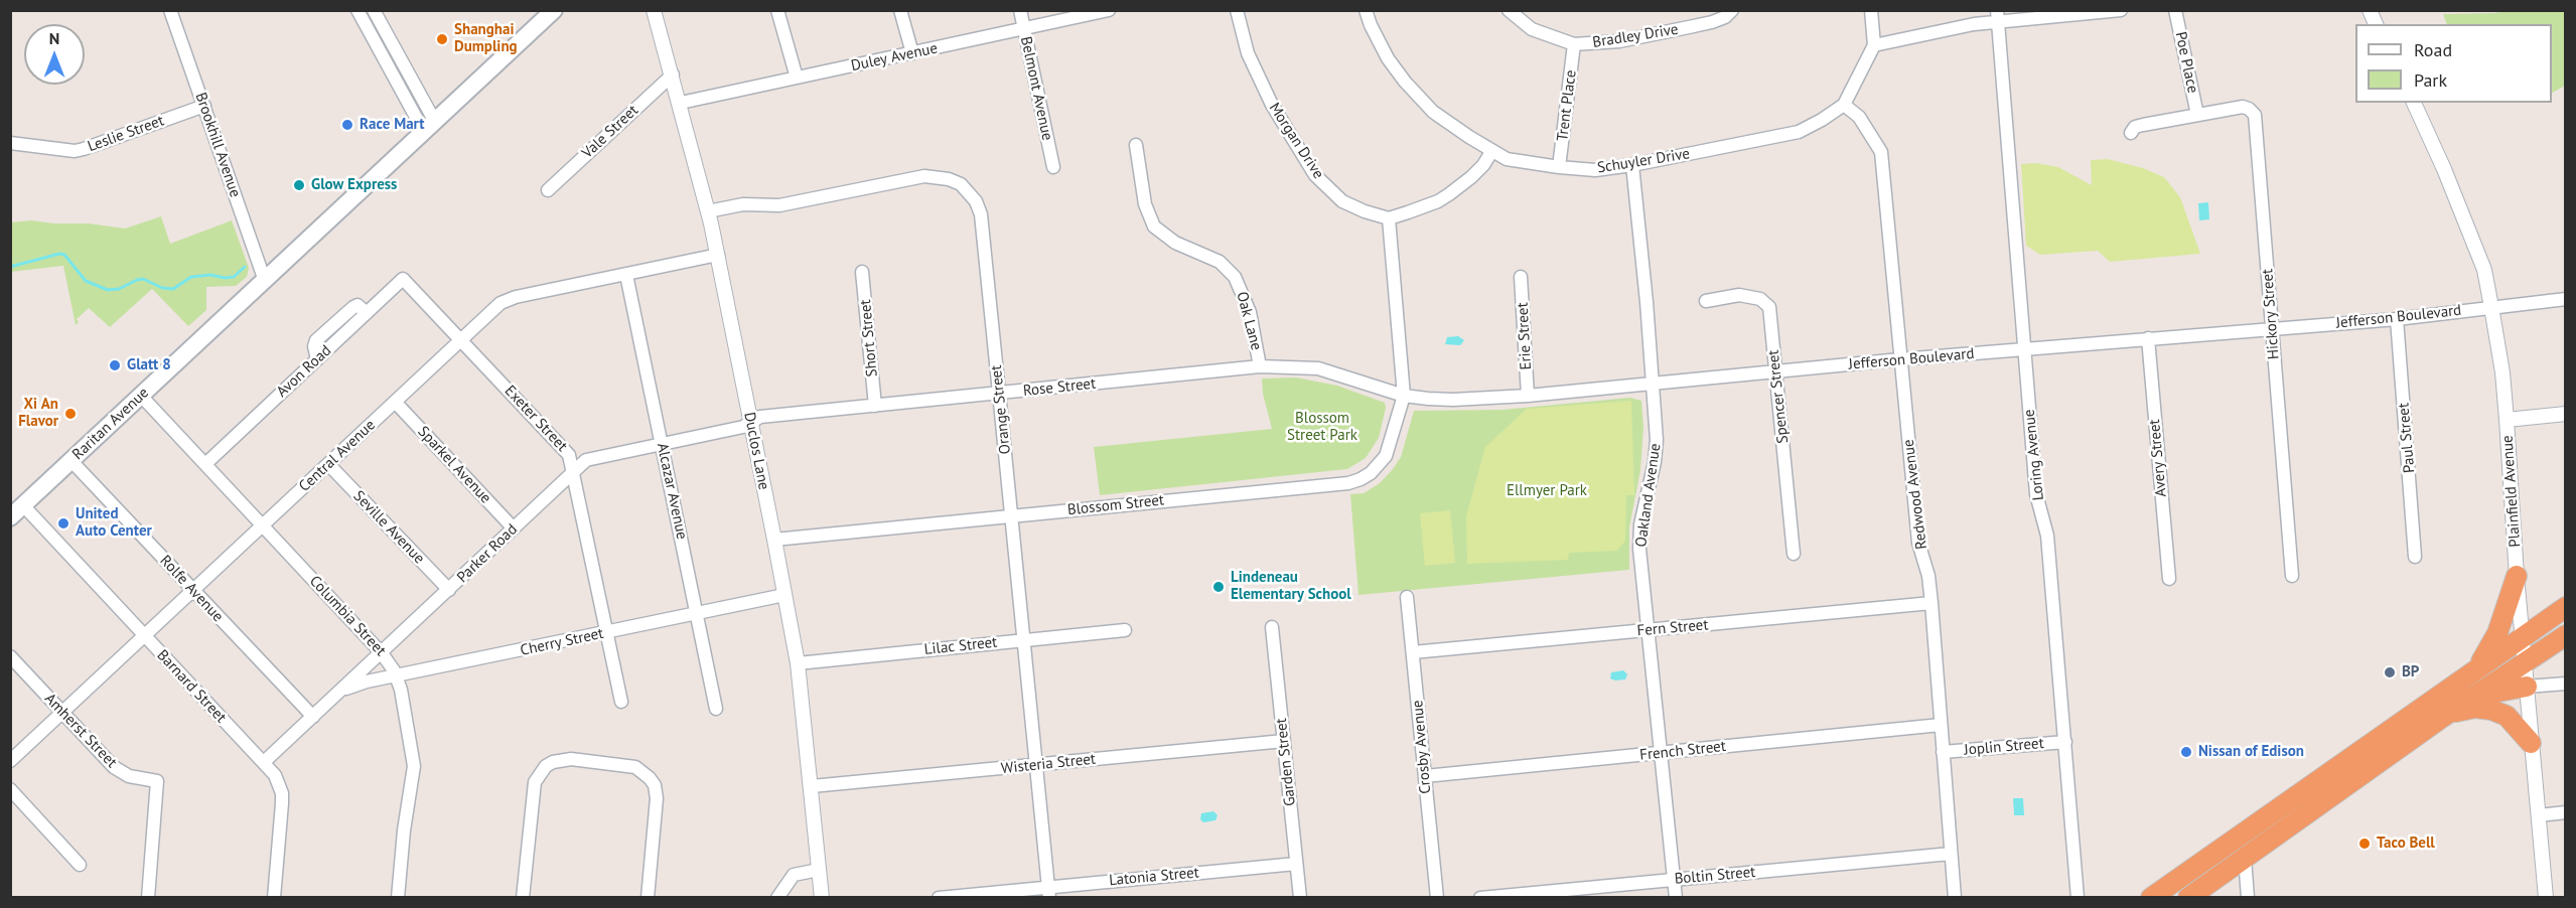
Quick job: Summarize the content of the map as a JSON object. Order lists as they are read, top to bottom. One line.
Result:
{"streets":{"main road":["Raritan Avenue"],"street":["Bradley Drive","Duley Avenue","Poe Place","Belmont Avenue","Trent Place","Vale Street","Leslie Street","Morgan Drive","Brookhill Avenue","Schuyler Drive","Hickory Street","Jefferson Boulevard","Oak Lane","Erie Street","Short Street","Avon Road","Rose Street","Spencer Street","Orange Street","Exeter Street","Paul Street","Duclos Lane","Loring Avenue","Central Avenue","Avery Street","Sparkel Avenue","Alcazar Avenue","Plainfield Avenue","Redwood Avenue","Oakland Avenue","Blossom Street","Seville Avenue","Parker Road","Rolfe Avenue","Columbia Street","Fern Street","Cherry Street","Lilac Street","Barnard Street","Amherst Street","Crosby Avenue","Joplin Street","French Street","Garden Street","Wisteria Street","Boltin Street","Latonia Street"]},"crossings":[["Bradley Drive","Trent Place"],["Duley Avenue","Belmont Avenue"],["Duley Avenue","Duclos Lane"],["Poe Place","Hickory Street"],["Trent Place","Schuyler Drive"],["Vale Street","Duclos Lane"],["Leslie Street","Brookhill Avenue"],["Brookhill Avenue","Raritan Avenue"],["Schuyler Drive","Redwood Avenue"],["Schuyler Drive","Oakland Avenue"],["Hickory Street","Jefferson Boulevard"],["Jefferson Boulevard","Oak Lane"],["Jefferson Boulevard","Erie Street"],["Jefferson Boulevard","Rose Street"],["Jefferson Boulevard","Spencer Street"],["Jefferson Boulevard","Paul Street"],["Jefferson Boulevard","Loring Avenue"],["Jefferson Boulevard","Avery Street"],["Jefferson Boulevard","Plainfield Avenue"],["Jefferson Boulevard","Redwood Avenue"],["Jefferson Boulevard","Oakland Avenue"],["Jefferson Boulevard","Blossom Street"],["Oak Lane","Rose Street"],["Short Street","Rose Street"],["Avon Road","Exeter Street"],["Avon Road","Columbia Street"],["Rose Street","Orange Street"],["Rose Street","Duclos Lane"],["Rose Street","Parker Road"],["Orange Street","Duclos Lane"],["Orange Street","Blossom Street"],["Orange Street","Lilac Street"],["Orange Street","Wisteria Street"],["Orange Street","Latonia Street"],["Exeter Street","Central Avenue"],["Exeter Street","Parker Road"],["Exeter Street","Cherry Street"],["Raritan Avenue","Rolfe Avenue"],["Raritan Avenue","Columbia Street"],["Raritan Avenue","Barnard Street"],["Duclos Lane","Central Avenue"],["Duclos Lane","Blossom Street"],["Duclos Lane","Parker Road"],["Duclos Lane","Cherry Street"],["Duclos Lane","Lilac Street"],["Duclos Lane","Wisteria Street"],["Loring Avenue","Joplin Street"],["Central Avenue","Sparkel Avenue"],["Central Avenue","Alcazar Avenue"],["Central Avenue","Seville Avenue"],["Central Avenue","Rolfe Avenue"],["Central Avenue","Columbia Street"],["Central Avenue","Barnard Street"],["Central Avenue","Amherst Street"],["Sparkel Avenue","Parker Road"],["Alcazar Avenue","Parker Road"],["Alcazar Avenue","Cherry Street"],["Redwood Avenue","Fern Street"],["Redwood Avenue","Joplin Street"],["Redwood Avenue","French Street"],["Redwood Avenue","Boltin Street"],["Oakland Avenue","Fern Street"],["Oakland Avenue","French Street"],["Oakland Avenue","Boltin Street"],["Seville Avenue","Parker Road"],["Parker Road","Rolfe Avenue"],["Parker Road","Columbia Street"],["Parker Road","Cherry Street"],["Parker Road","Barnard Street"],["Columbia Street","Cherry Street"],["Fern Street","Crosby Avenue"],["Crosby Avenue","French Street"],["Garden Street","Wisteria Street"],["Garden Street","Latonia Street"]],"parks":["Blossom Street Park","Ellmyer Park"],"places":["Shanghai Dumpling","Race Mart","Glow Express","Glatt 8","Xi An Flavor","United Auto Center","Lindeneau Elementary School","BP","Nissan of Edison","Taco Bell"],"legend":["Road","Park"],"north":"top"}
